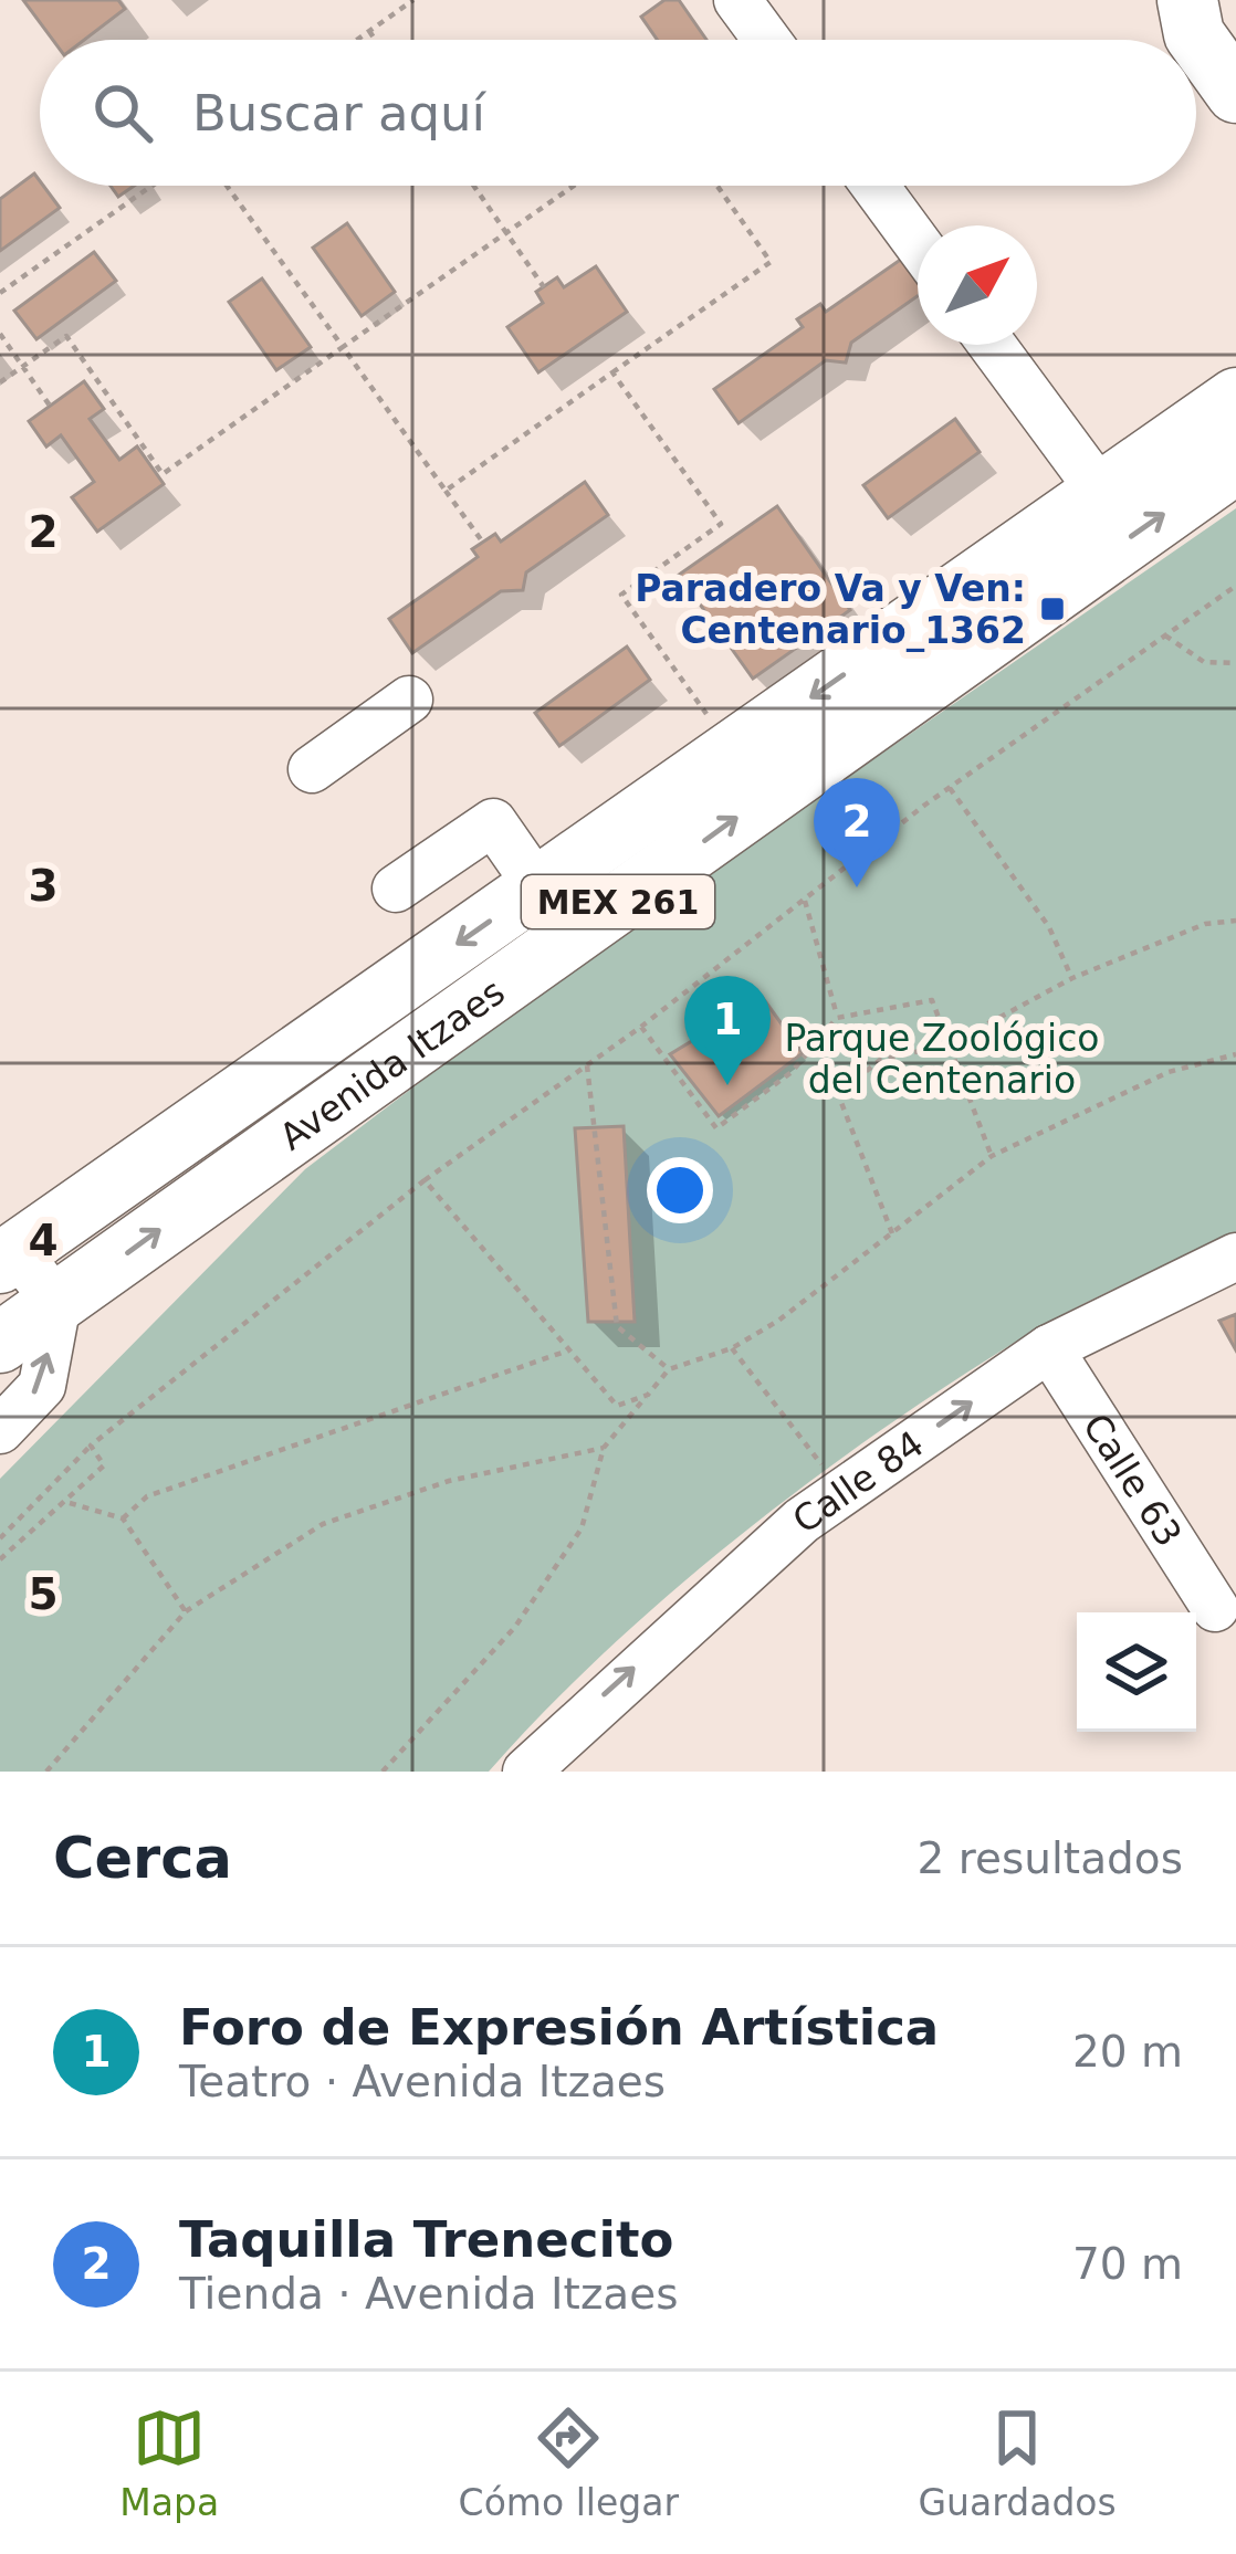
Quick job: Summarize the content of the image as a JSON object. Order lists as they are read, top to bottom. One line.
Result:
{"streets":{"main road":["MEX 261","Avenida Itzaes"],"street":["Calle 63","Calle 84"]},"crossings":[["Calle 63","Calle 84"]],"one_way":["Calle 84"],"parks":["Parque Zoológico del Centenario"],"places":{"transit":["Paradero Va y Ven: Centenario_1362"]},"north":"top right","page":{"search":"Buscar aquí","pins":["2","1"],"heading":["Cerca","2 resultados"],"list":[{"mark":"1","name":"Foro de Expresión Artística","note":"Teatro · Avenida Itzaes","value":"20 m"},{"mark":"2","name":"Taquilla Trenecito","note":"Tienda · Avenida Itzaes","value":"70 m"}],"nav":["Mapa","Cómo llegar","Guardados"]},"grid":{"rows":["2","3","4","5"]}}
